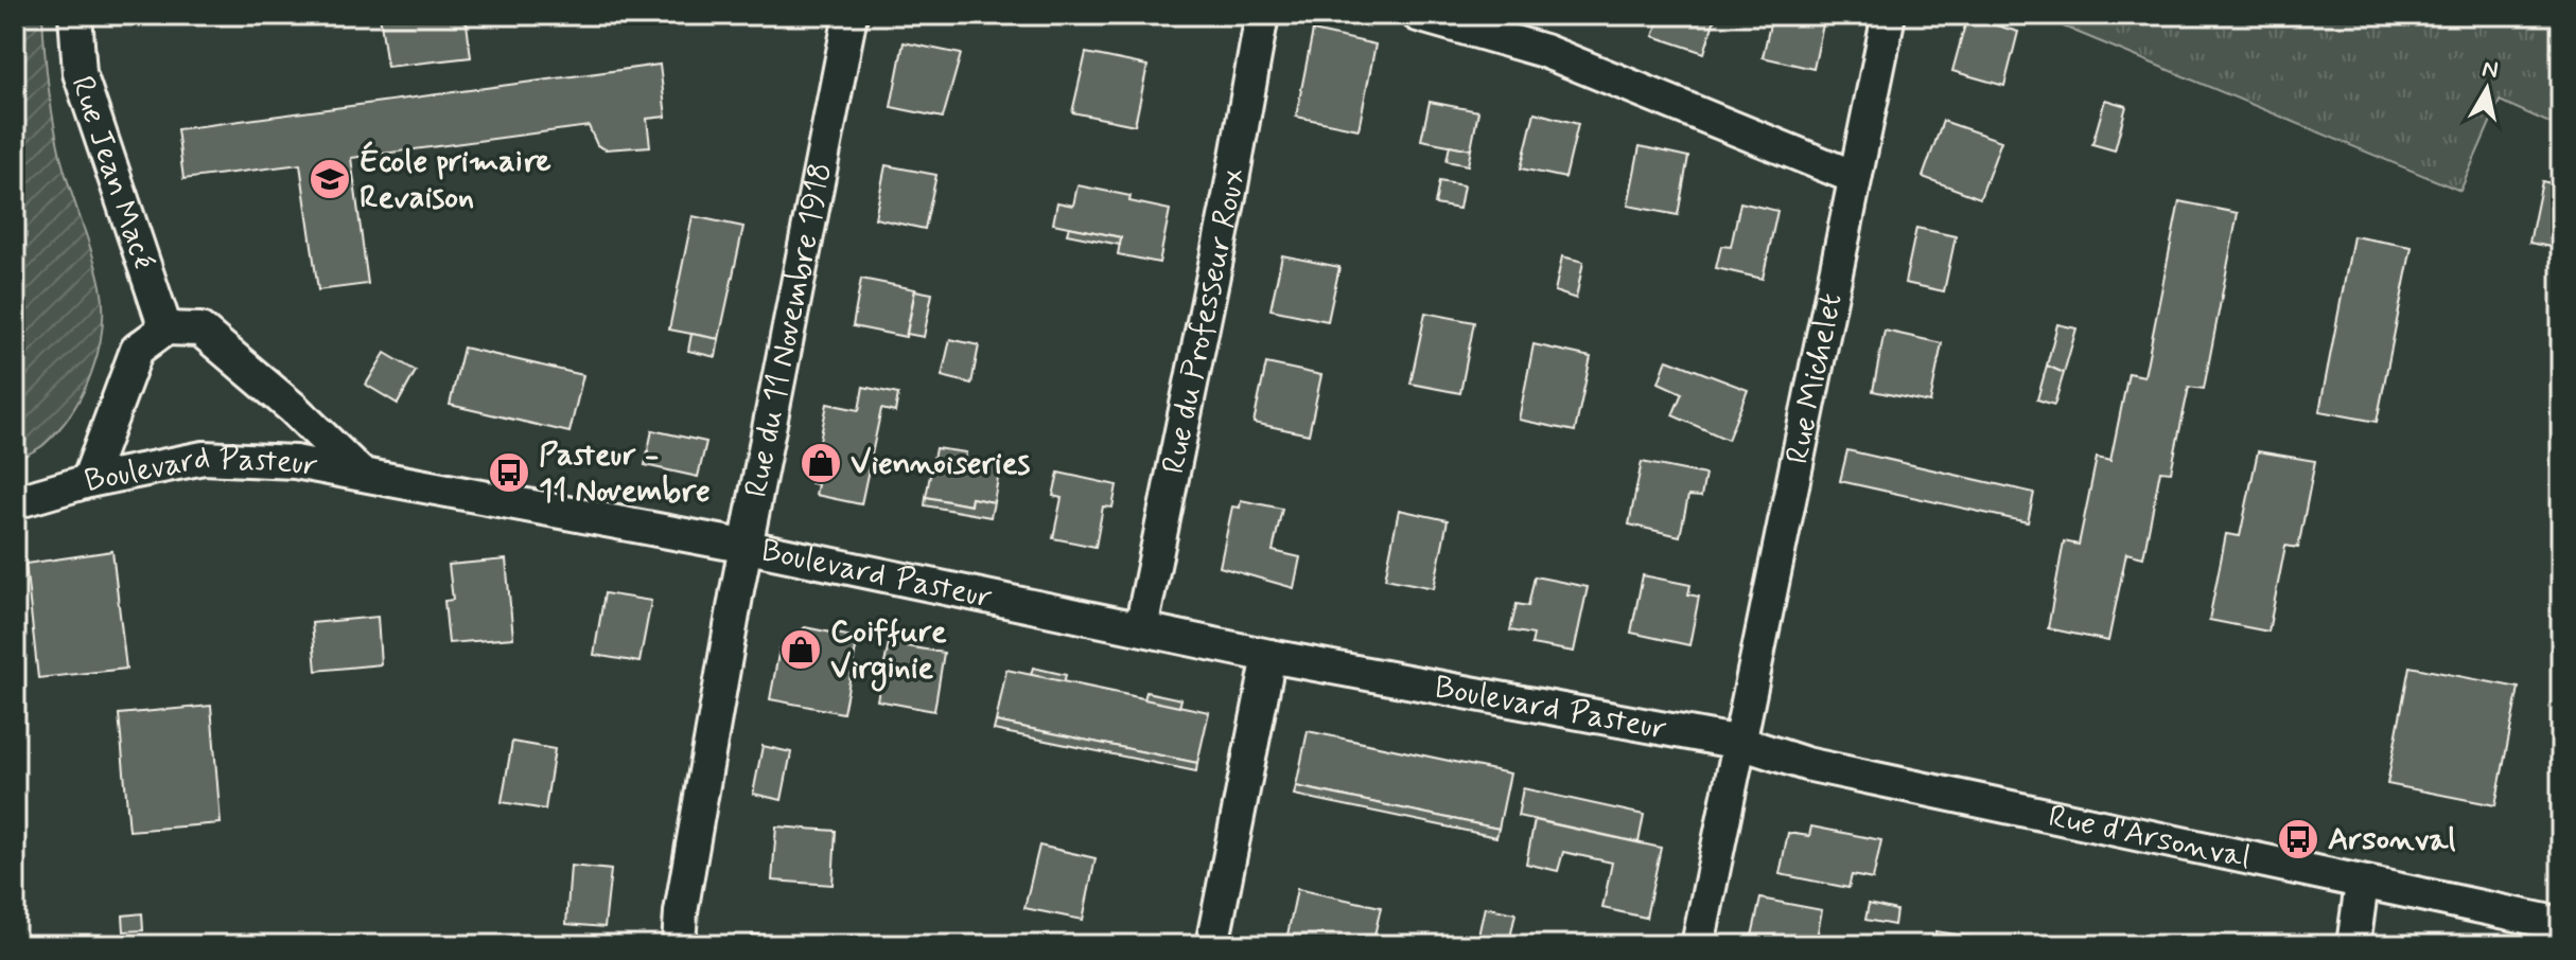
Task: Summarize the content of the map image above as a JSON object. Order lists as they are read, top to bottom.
{
  "streets": {
    "street": [
      "Rue Jean Macé",
      "Rue du Professeur Roux",
      "Rue du 11 Novembre 1918",
      "Rue Michelet",
      "Boulevard Pasteur",
      "Rue d'Arsonval"
    ]
  },
  "crossings": [
    ["Rue du Professeur Roux", "Boulevard Pasteur"],
    ["Rue du 11 Novembre 1918", "Boulevard Pasteur"],
    ["Rue Michelet", "Boulevard Pasteur"],
    ["Rue Michelet", "Rue d'Arsonval"],
    ["Boulevard Pasteur", "Rue d'Arsonval"]
  ],
  "places": {
    "school or university": ["École primaire Revaison"],
    "shop": ["Viennoiseries", "Coiffure Virginie"],
    "bus stop": ["Pasteur - 11 Novembre", "Arsonval"]
  },
  "north": "top"
}
